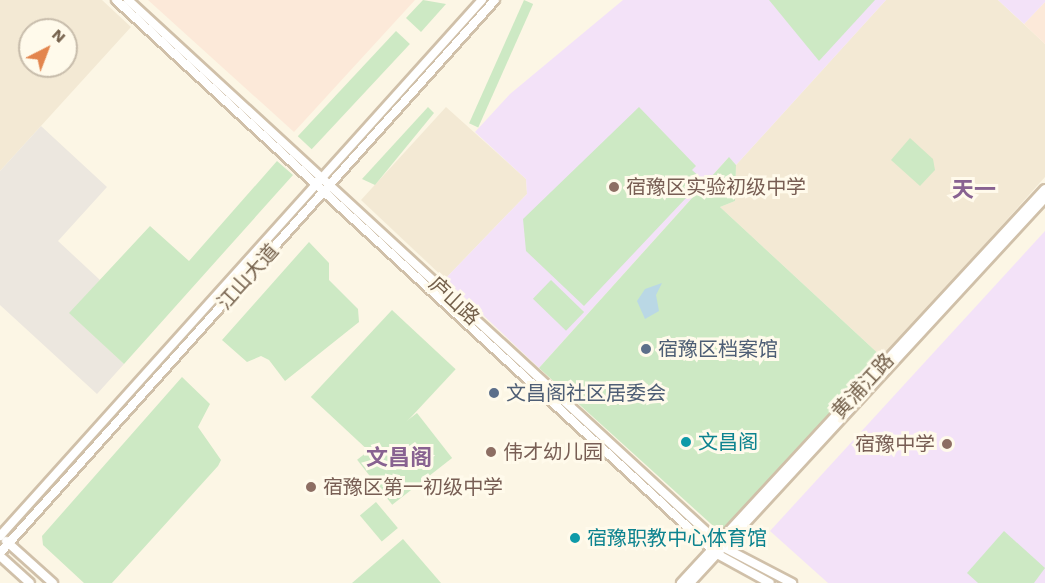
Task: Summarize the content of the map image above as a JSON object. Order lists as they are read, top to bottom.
{
  "streets": {
    "street": ["江山大道", "庐山路", "黄浦江路"]
  },
  "crossings": [
    ["江山大道", "庐山路"],
    ["庐山路", "黄浦江路"]
  ],
  "districts": ["天一", "文昌阁"],
  "places": [
    "宿豫区实验初级中学",
    "宿豫区档案馆",
    "文昌阁社区居委会",
    "文昌阁",
    "宿豫中学",
    "伟才幼儿园",
    "宿豫区第一初级中学",
    "宿豫职教中心体育馆"
  ],
  "north": "top right"
}
